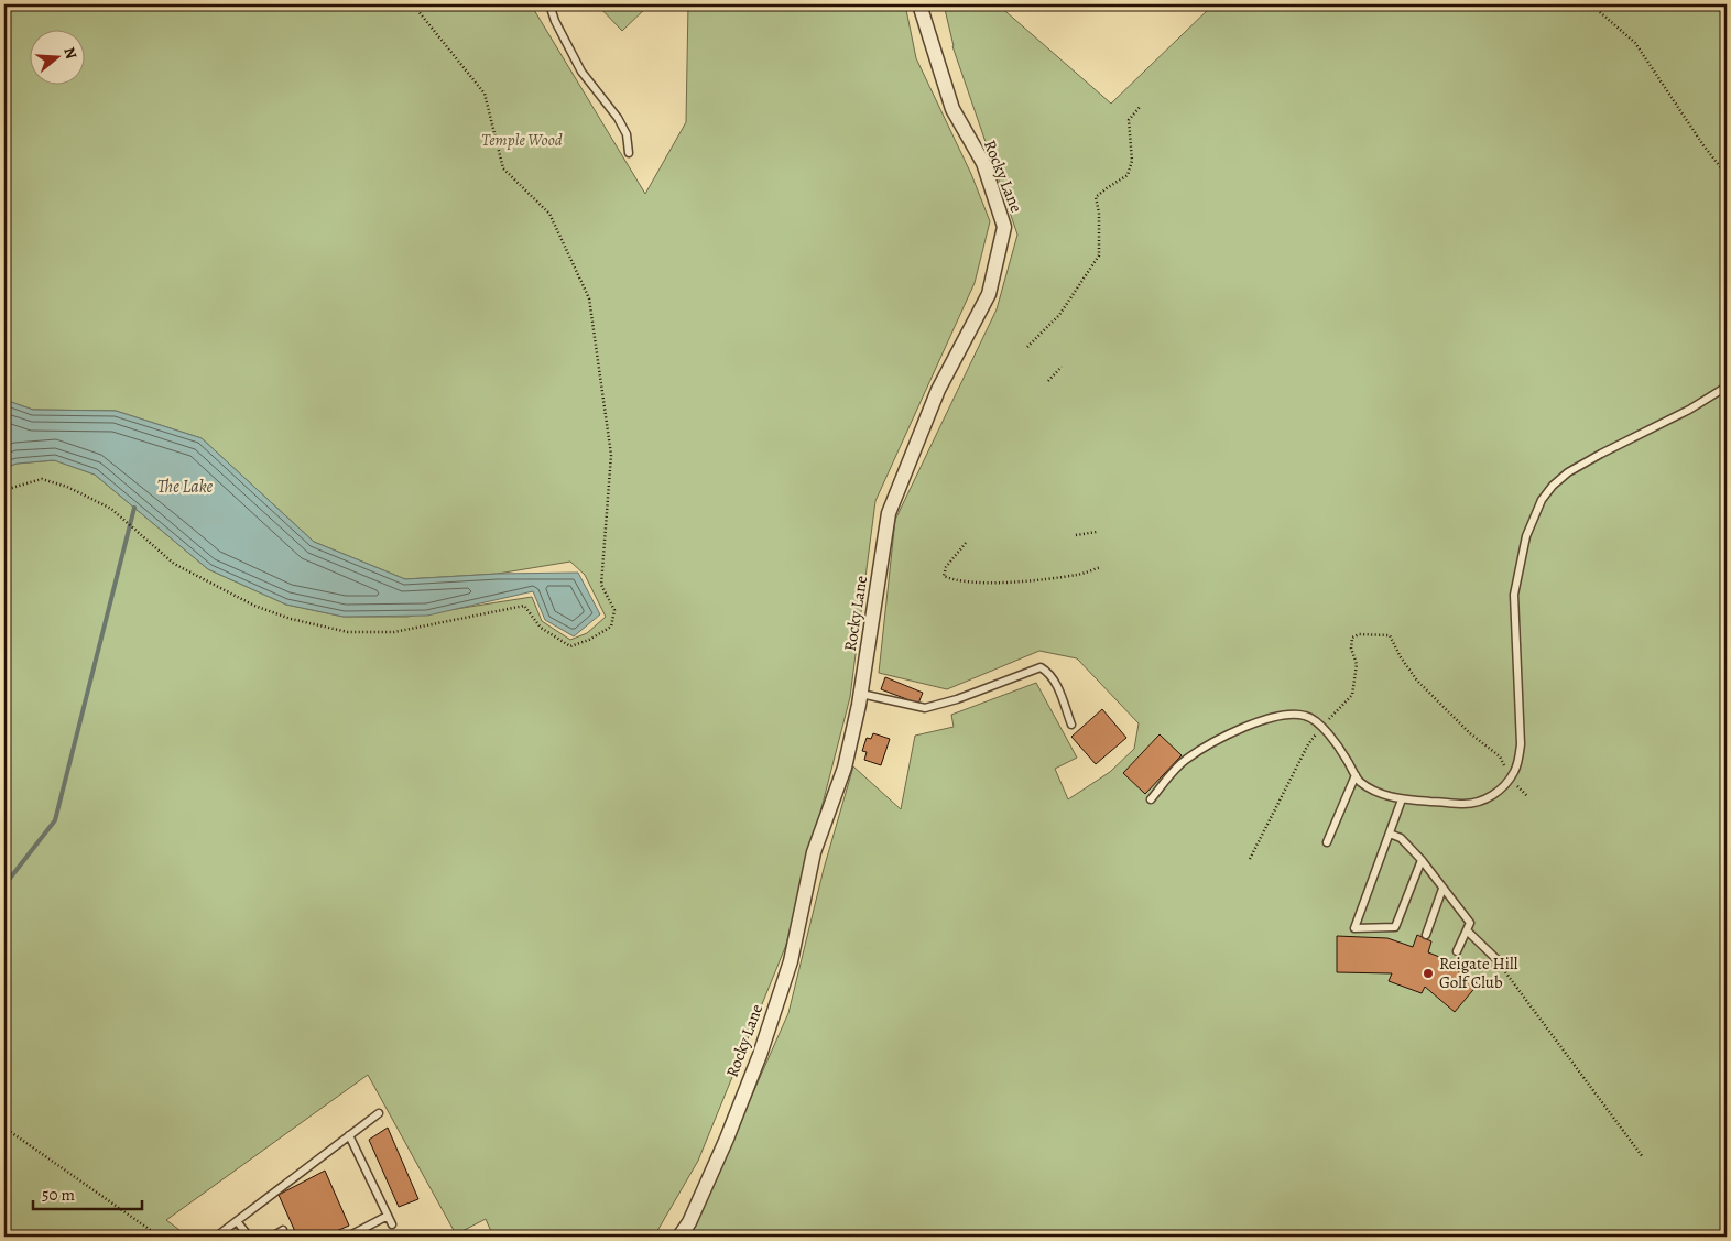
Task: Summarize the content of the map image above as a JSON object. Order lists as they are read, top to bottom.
{
  "streets": {
    "street": ["Rocky Lane"]
  },
  "water": ["The Lake"],
  "parks": ["Temple Wood"],
  "places": ["Reigate Hill Golf Club"],
  "scale_bar": "50 m",
  "north": "right"
}
